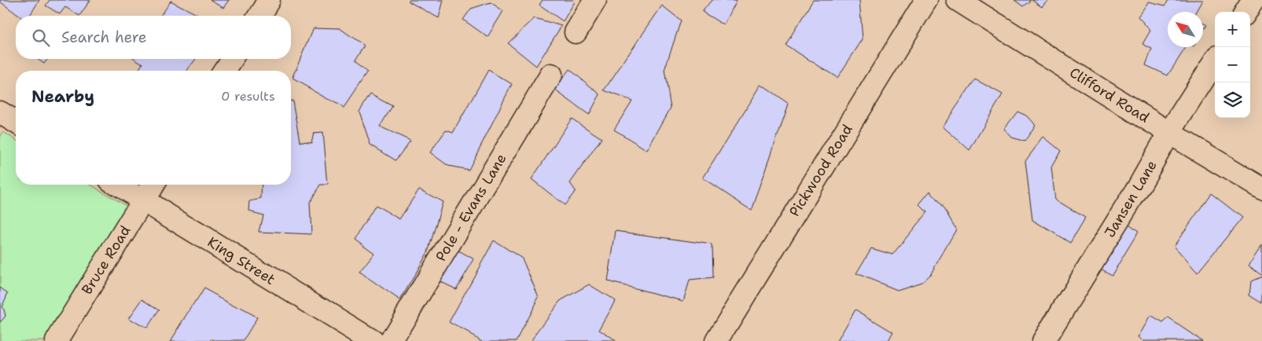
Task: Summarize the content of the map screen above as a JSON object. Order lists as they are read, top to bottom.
{
  "streets": {
    "street": [
      "Clifford Road",
      "Pickwood Road",
      "Jansen Lane",
      "Pole - Evans Lane",
      "Bruce Road",
      "King Street"
    ]
  },
  "crossings": [
    ["Clifford Road", "Jansen Lane"],
    ["Bruce Road", "King Street"]
  ],
  "north": "top left",
  "page": {
    "map_buttons": ["+", "−"],
    "search": "Search here",
    "heading": ["Nearby", "0 results"]
  }
}
